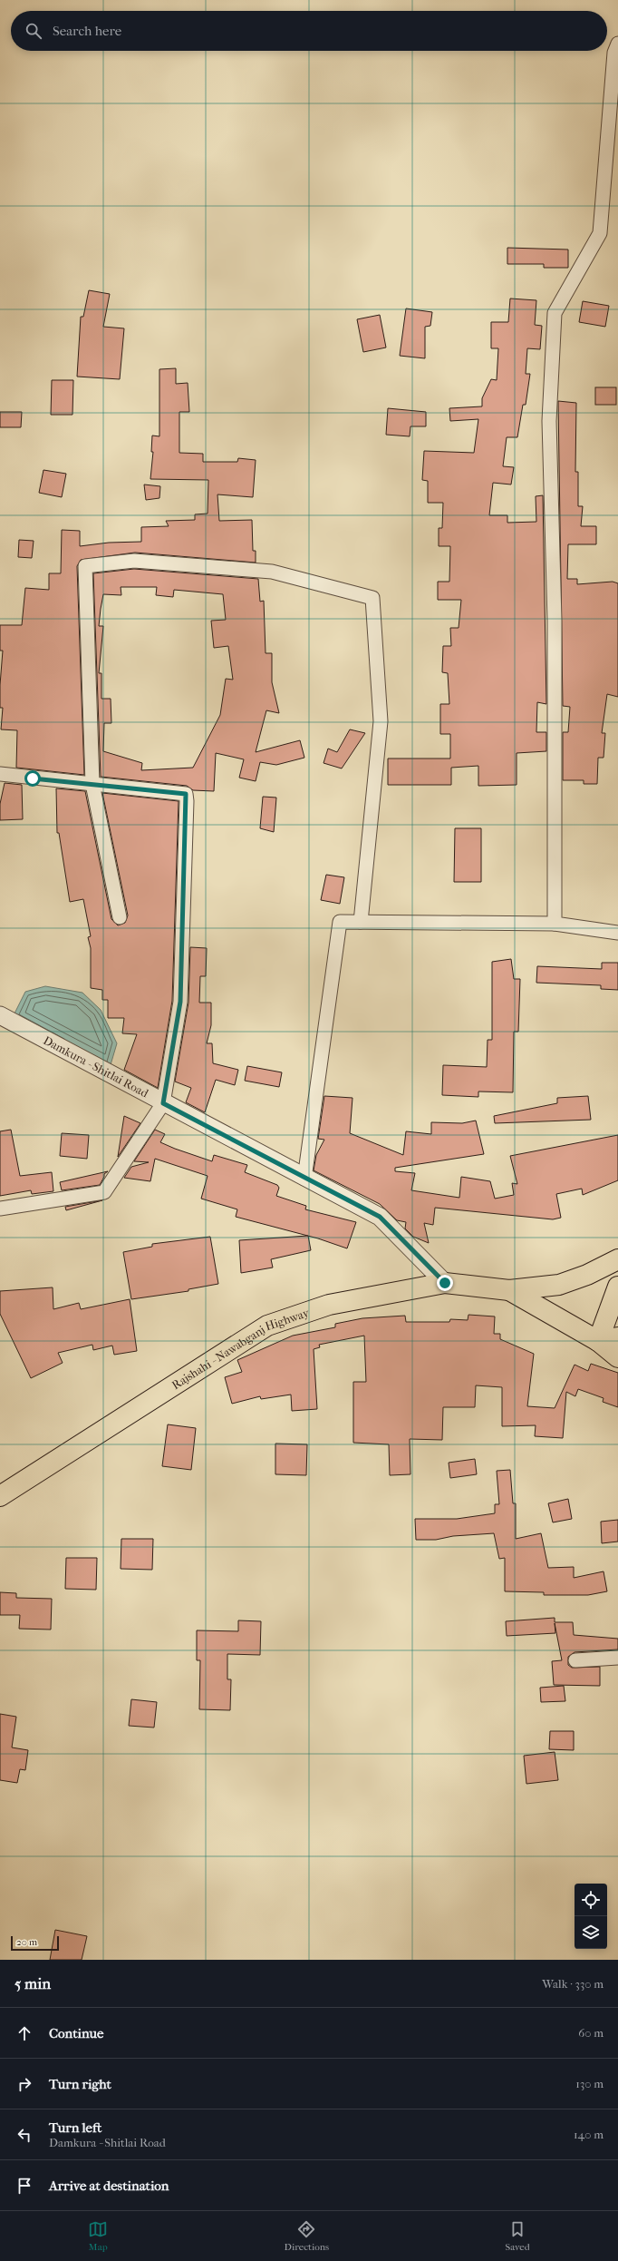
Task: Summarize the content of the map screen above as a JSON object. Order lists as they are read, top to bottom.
{
  "streets": {
    "highway": ["Rajshahi - Nawabganj Highway"],
    "street": ["Damkura - Shitlai Road"]
  },
  "crossings": [
    ["Damkura - Shitlai Road", "Rajshahi - Nawabganj Highway"]
  ],
  "scale_bar": "20 m",
  "page": {
    "search": "Search here",
    "scale": "20 m",
    "heading": ["5 min", "Walk · 330 m"],
    "list": [
      ["Continue", "60 m"],
      ["Turn right", "130 m"],
      ["Turn left", "Damkura - Shitlai Road", "140 m"],
      "Arrive at destination"
    ],
    "nav": ["Map", "Directions", "Saved"]
  }
}
